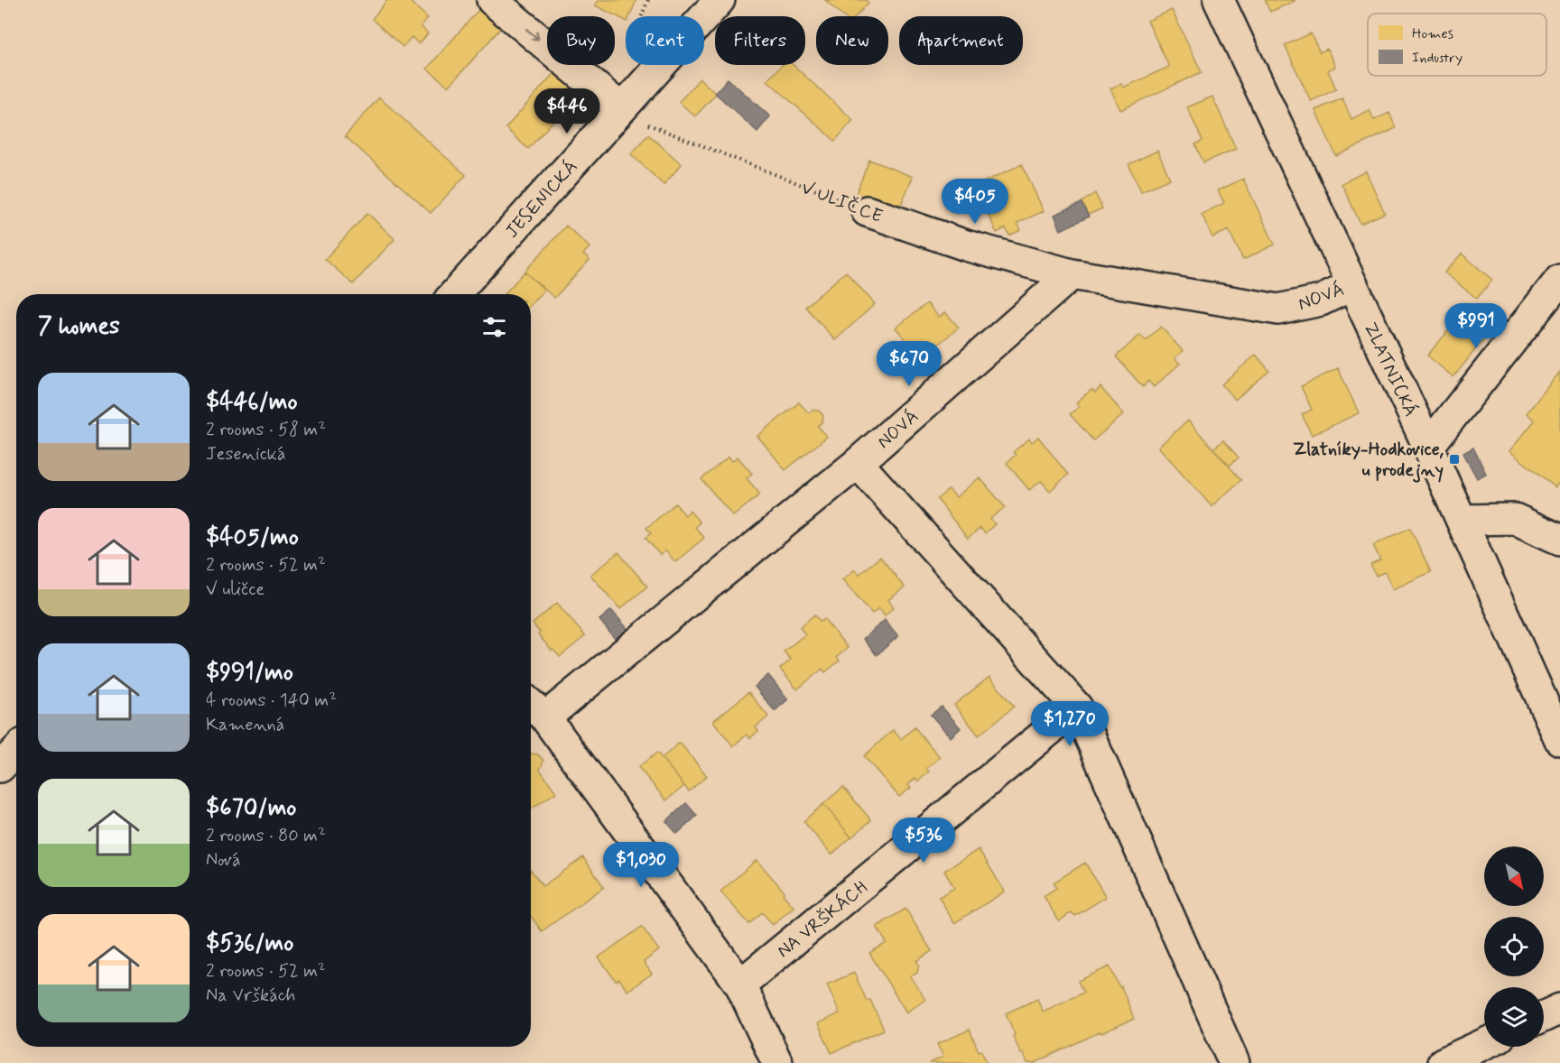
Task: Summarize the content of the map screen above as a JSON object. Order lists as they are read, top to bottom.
{
  "streets": {
    "street": [
      "JESENICKÁ",
      "V ULIČCE",
      "NOVÁ",
      "ZLATNICKÁ",
      "NA VRŠKÁCH"
    ]
  },
  "crossings": [
    ["JESENICKÁ", "V ULIČCE"],
    ["V ULIČCE", "NOVÁ"],
    ["NOVÁ", "ZLATNICKÁ"]
  ],
  "places": {
    "transit": ["Zlatníky-Hodkovice, u prodejny"]
  },
  "legend": ["Homes", "Industry"],
  "north": "bottom right",
  "page": {
    "chip": [
      "Buy",
      "Rent",
      "Filters",
      "New",
      "Apartment"
    ],
    "price": [
      "$446",
      "$405",
      "$991",
      "$670",
      "$1,270",
      "$536",
      "$1,030"
    ],
    "heading": "7 homes",
    "list": [
      {
        "name": "$446/mo",
        "note": "2 rooms · 58 m² · Jesenická"
      },
      {
        "name": "$405/mo",
        "note": "2 rooms · 52 m² · V uličce"
      },
      {
        "name": "$991/mo",
        "note": "4 rooms · 140 m² · Kamenná"
      },
      {
        "name": "$670/mo",
        "note": "2 rooms · 80 m² · Nová"
      },
      {
        "name": "$536/mo",
        "note": "2 rooms · 52 m² · Na Vrškách"
      }
    ]
  }
}
